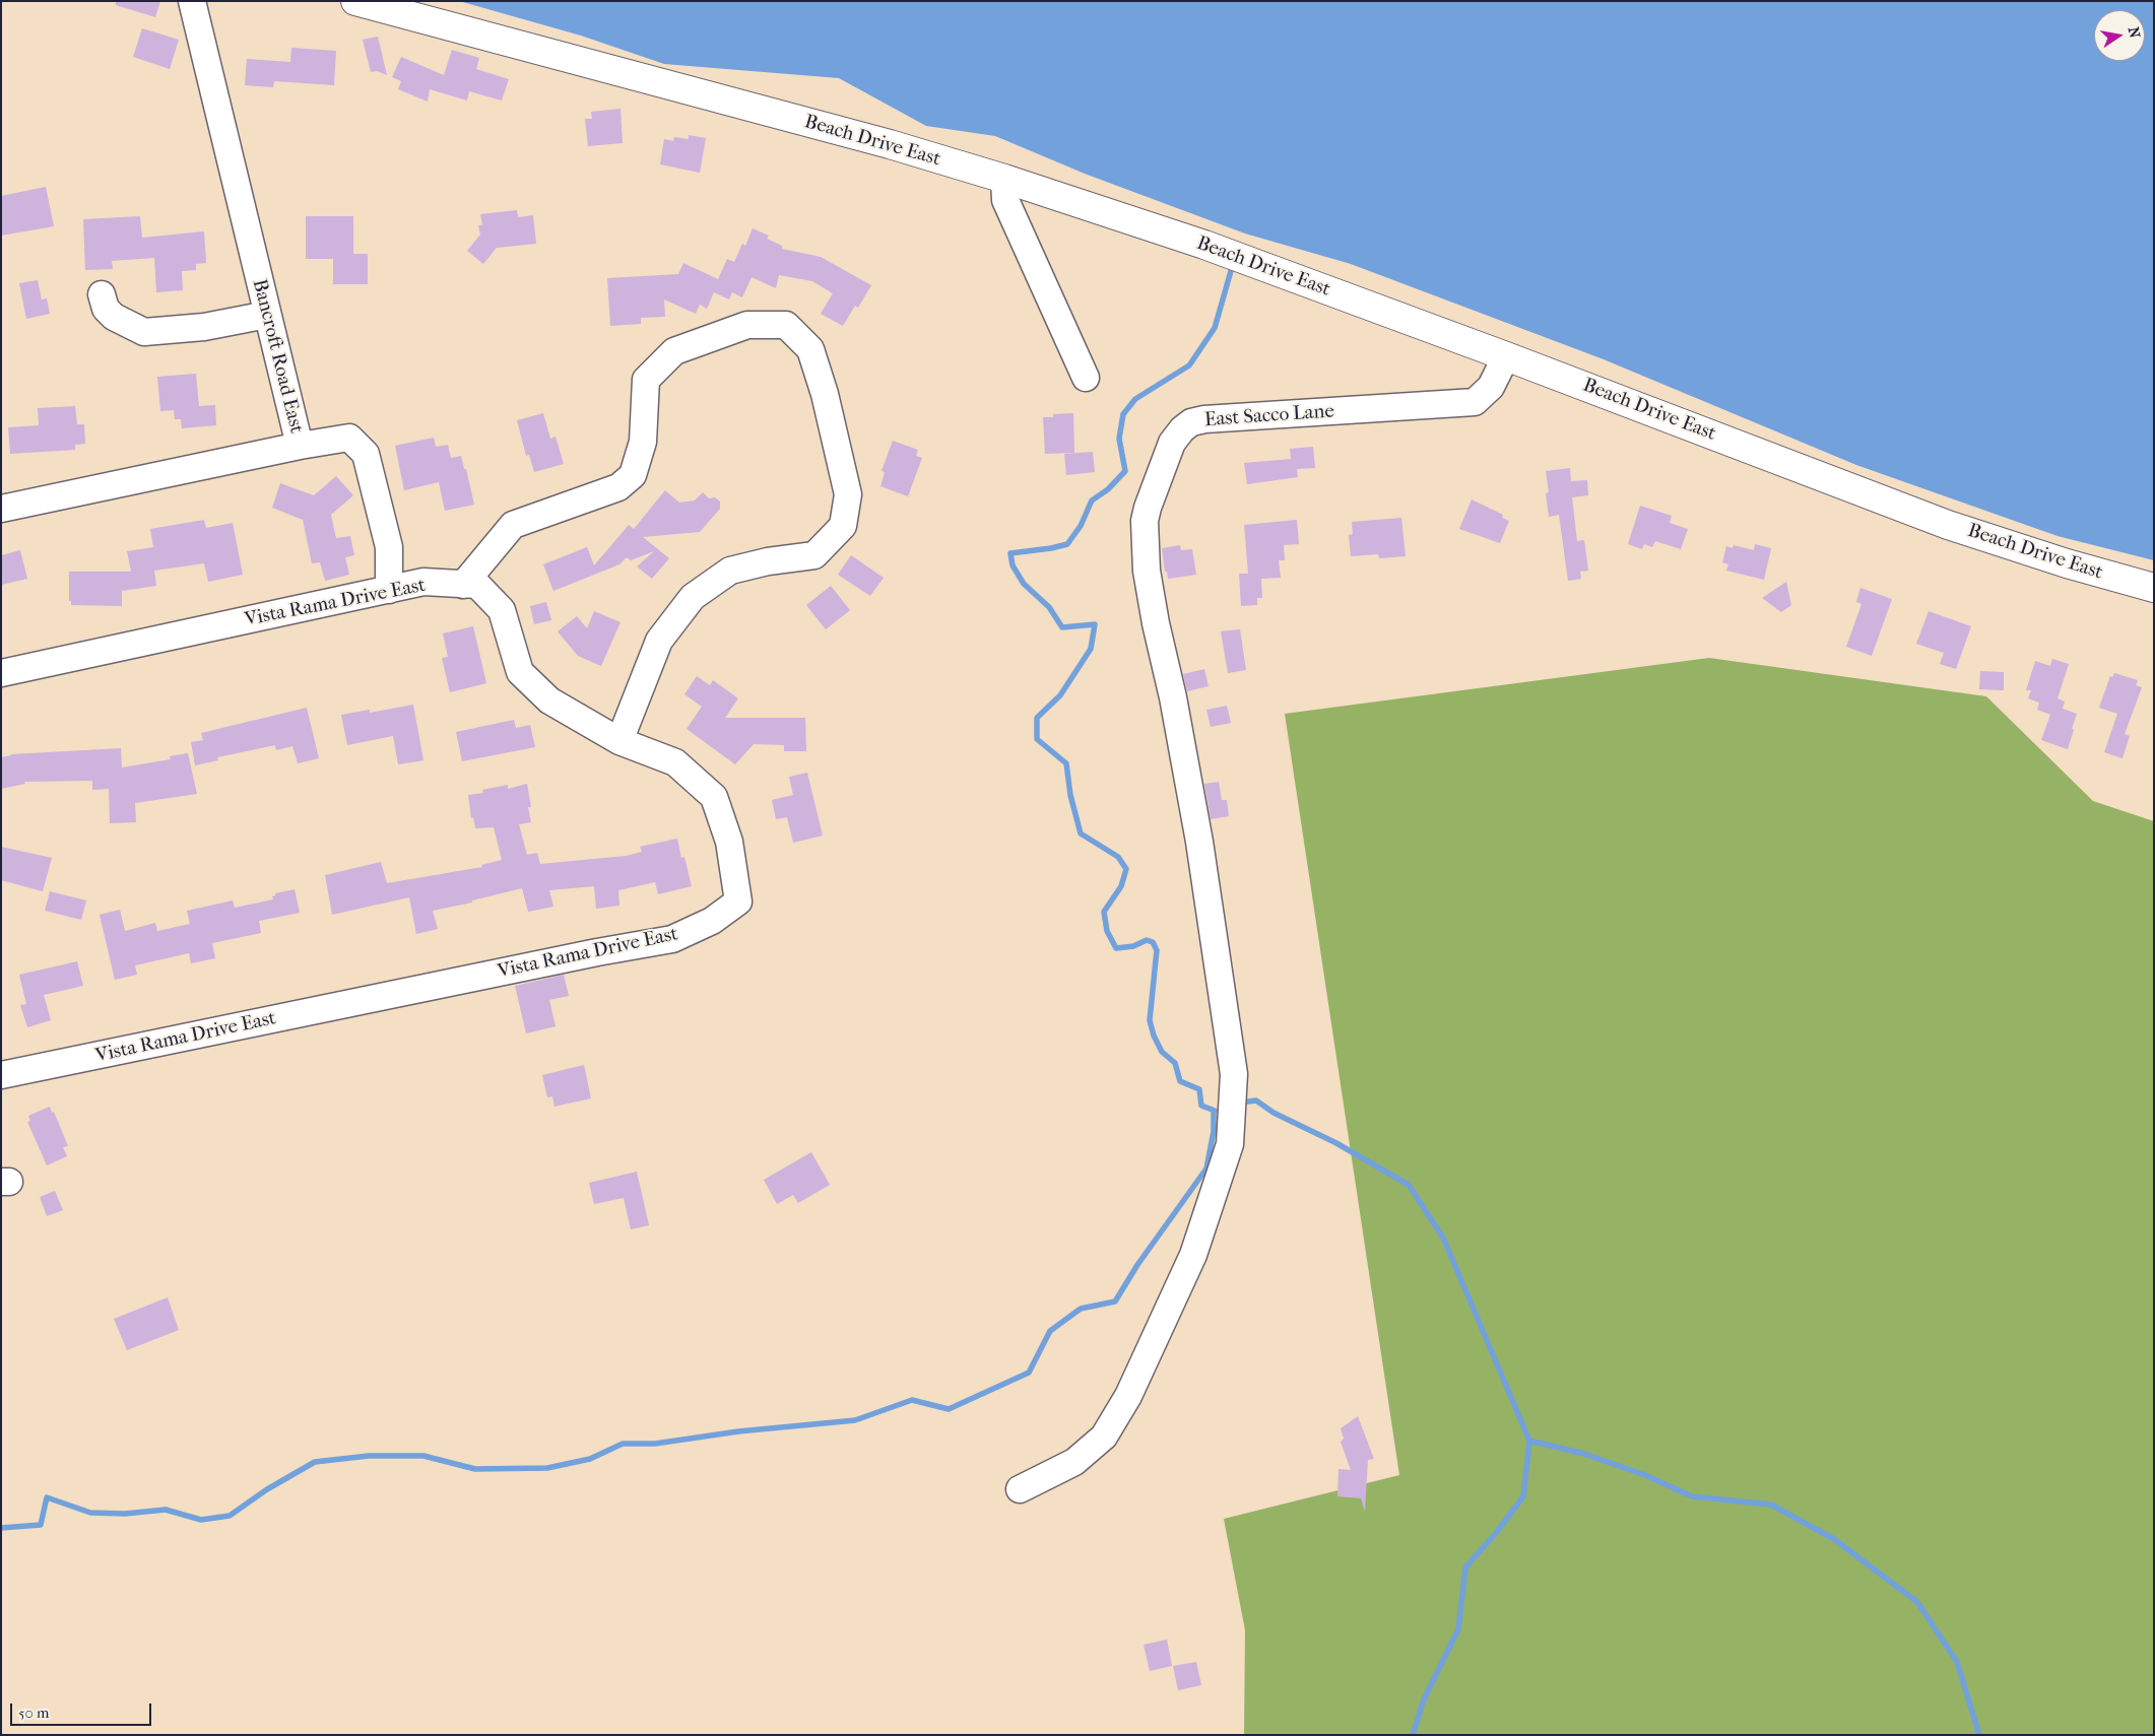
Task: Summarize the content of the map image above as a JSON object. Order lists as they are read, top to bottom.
{
  "streets": {
    "main road": ["Beach Drive East"],
    "street": ["Bancroft Road East", "East Sacco Lane", "Vista Rama Drive East"]
  },
  "crossings": [
    ["Beach Drive East", "East Sacco Lane"]
  ],
  "scale_bar": "50 m",
  "north": "right"
}
